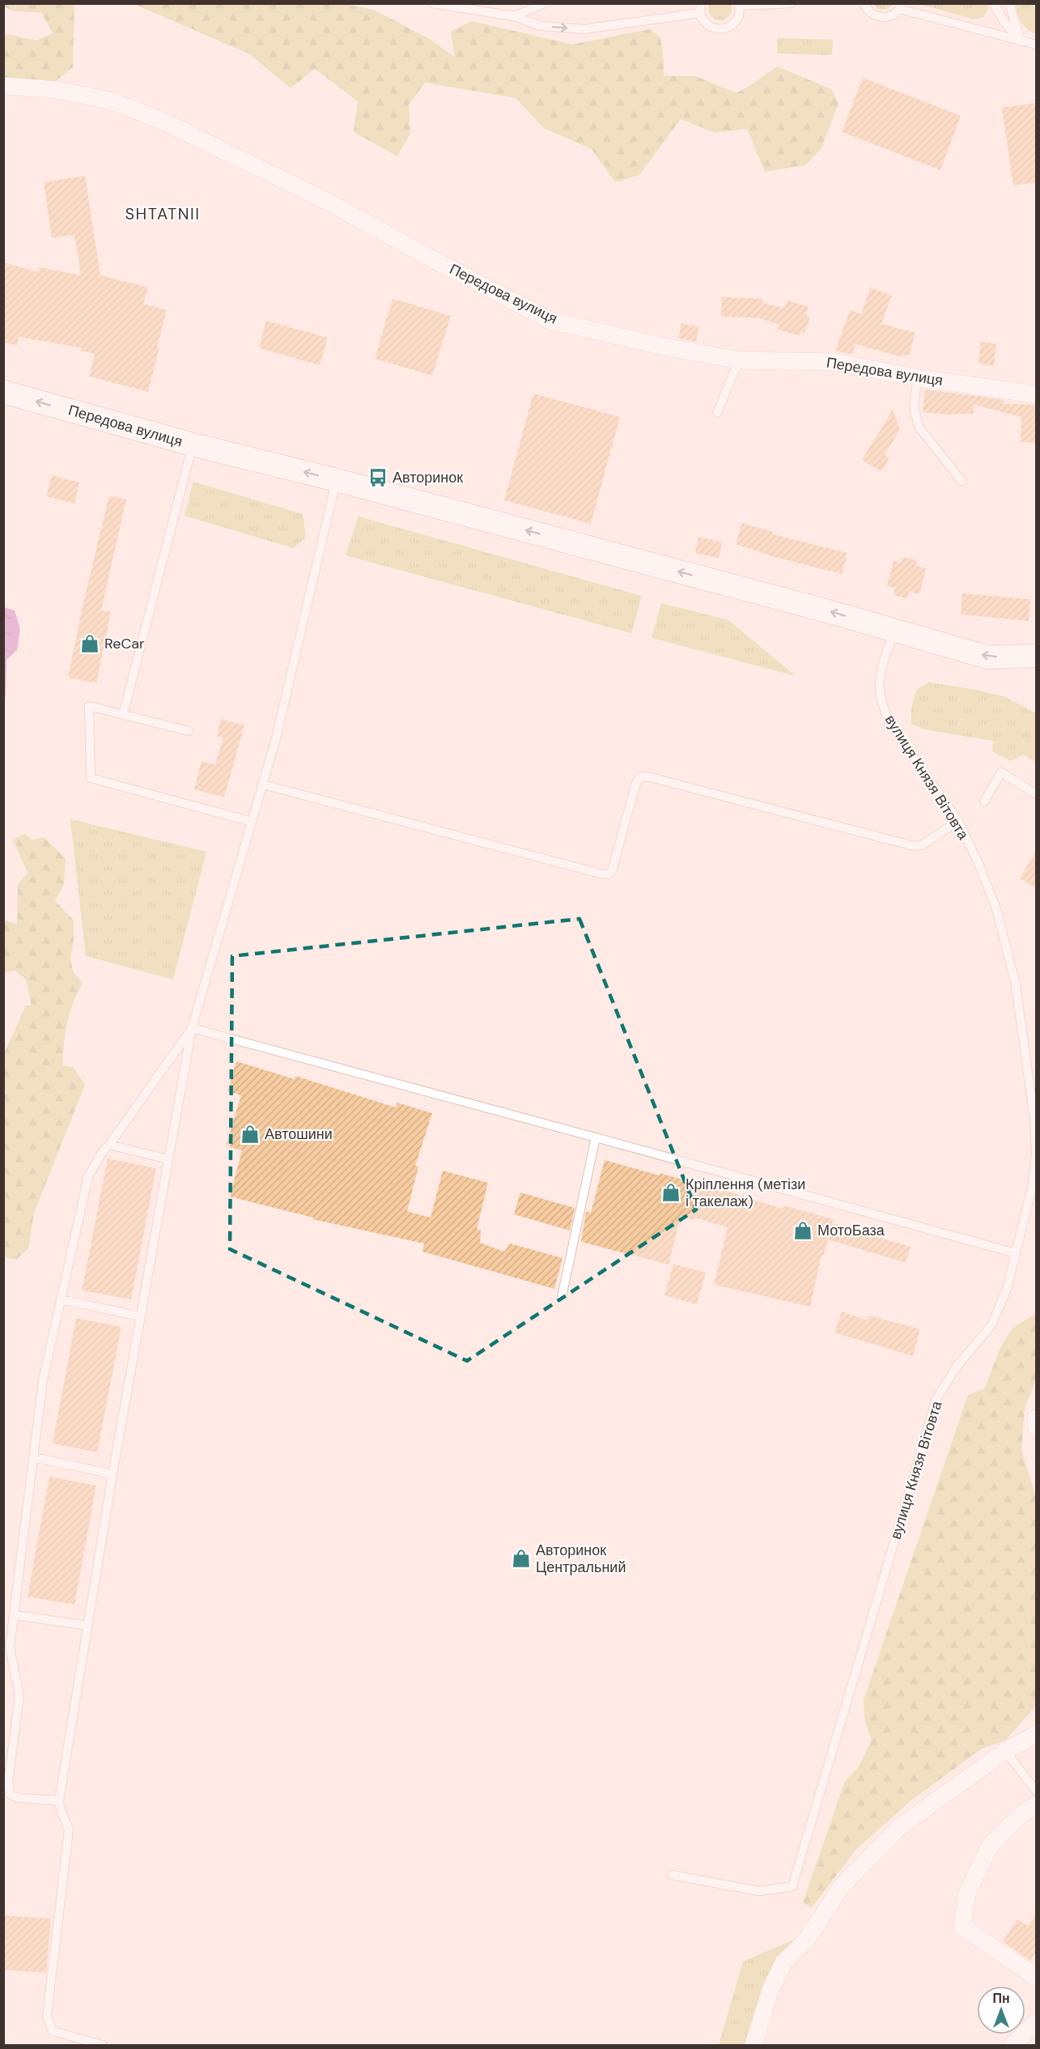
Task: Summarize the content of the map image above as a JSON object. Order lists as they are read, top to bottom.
{
  "streets": {
    "street": ["Передова вулиця"],
    "lane": ["вулиця Князя Вітовта"]
  },
  "crossings": [
    ["Передова вулиця", "вулиця Князя Вітовта"]
  ],
  "one_way": ["Передова вулиця"],
  "districts": ["SHTATNII"],
  "places": {
    "bus stop": ["Авторинок"],
    "shop": [
      "ReCar",
      "Автошини",
      "Кріплення (метізи і такелаж)",
      "МотоБаза",
      "Авторинок Центральний"
    ]
  },
  "north": "top"
}
